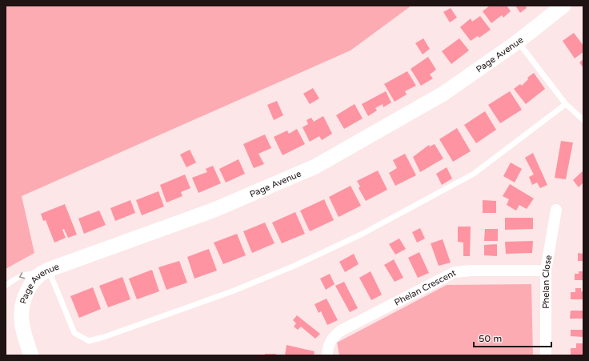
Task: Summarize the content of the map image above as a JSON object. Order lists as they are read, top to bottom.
{
  "streets": {
    "street": ["Page Avenue", "Phelan Close", "Phelan Crescent"]
  },
  "crossings": [
    ["Phelan Close", "Phelan Crescent"]
  ],
  "scale_bar": "50 m"
}
